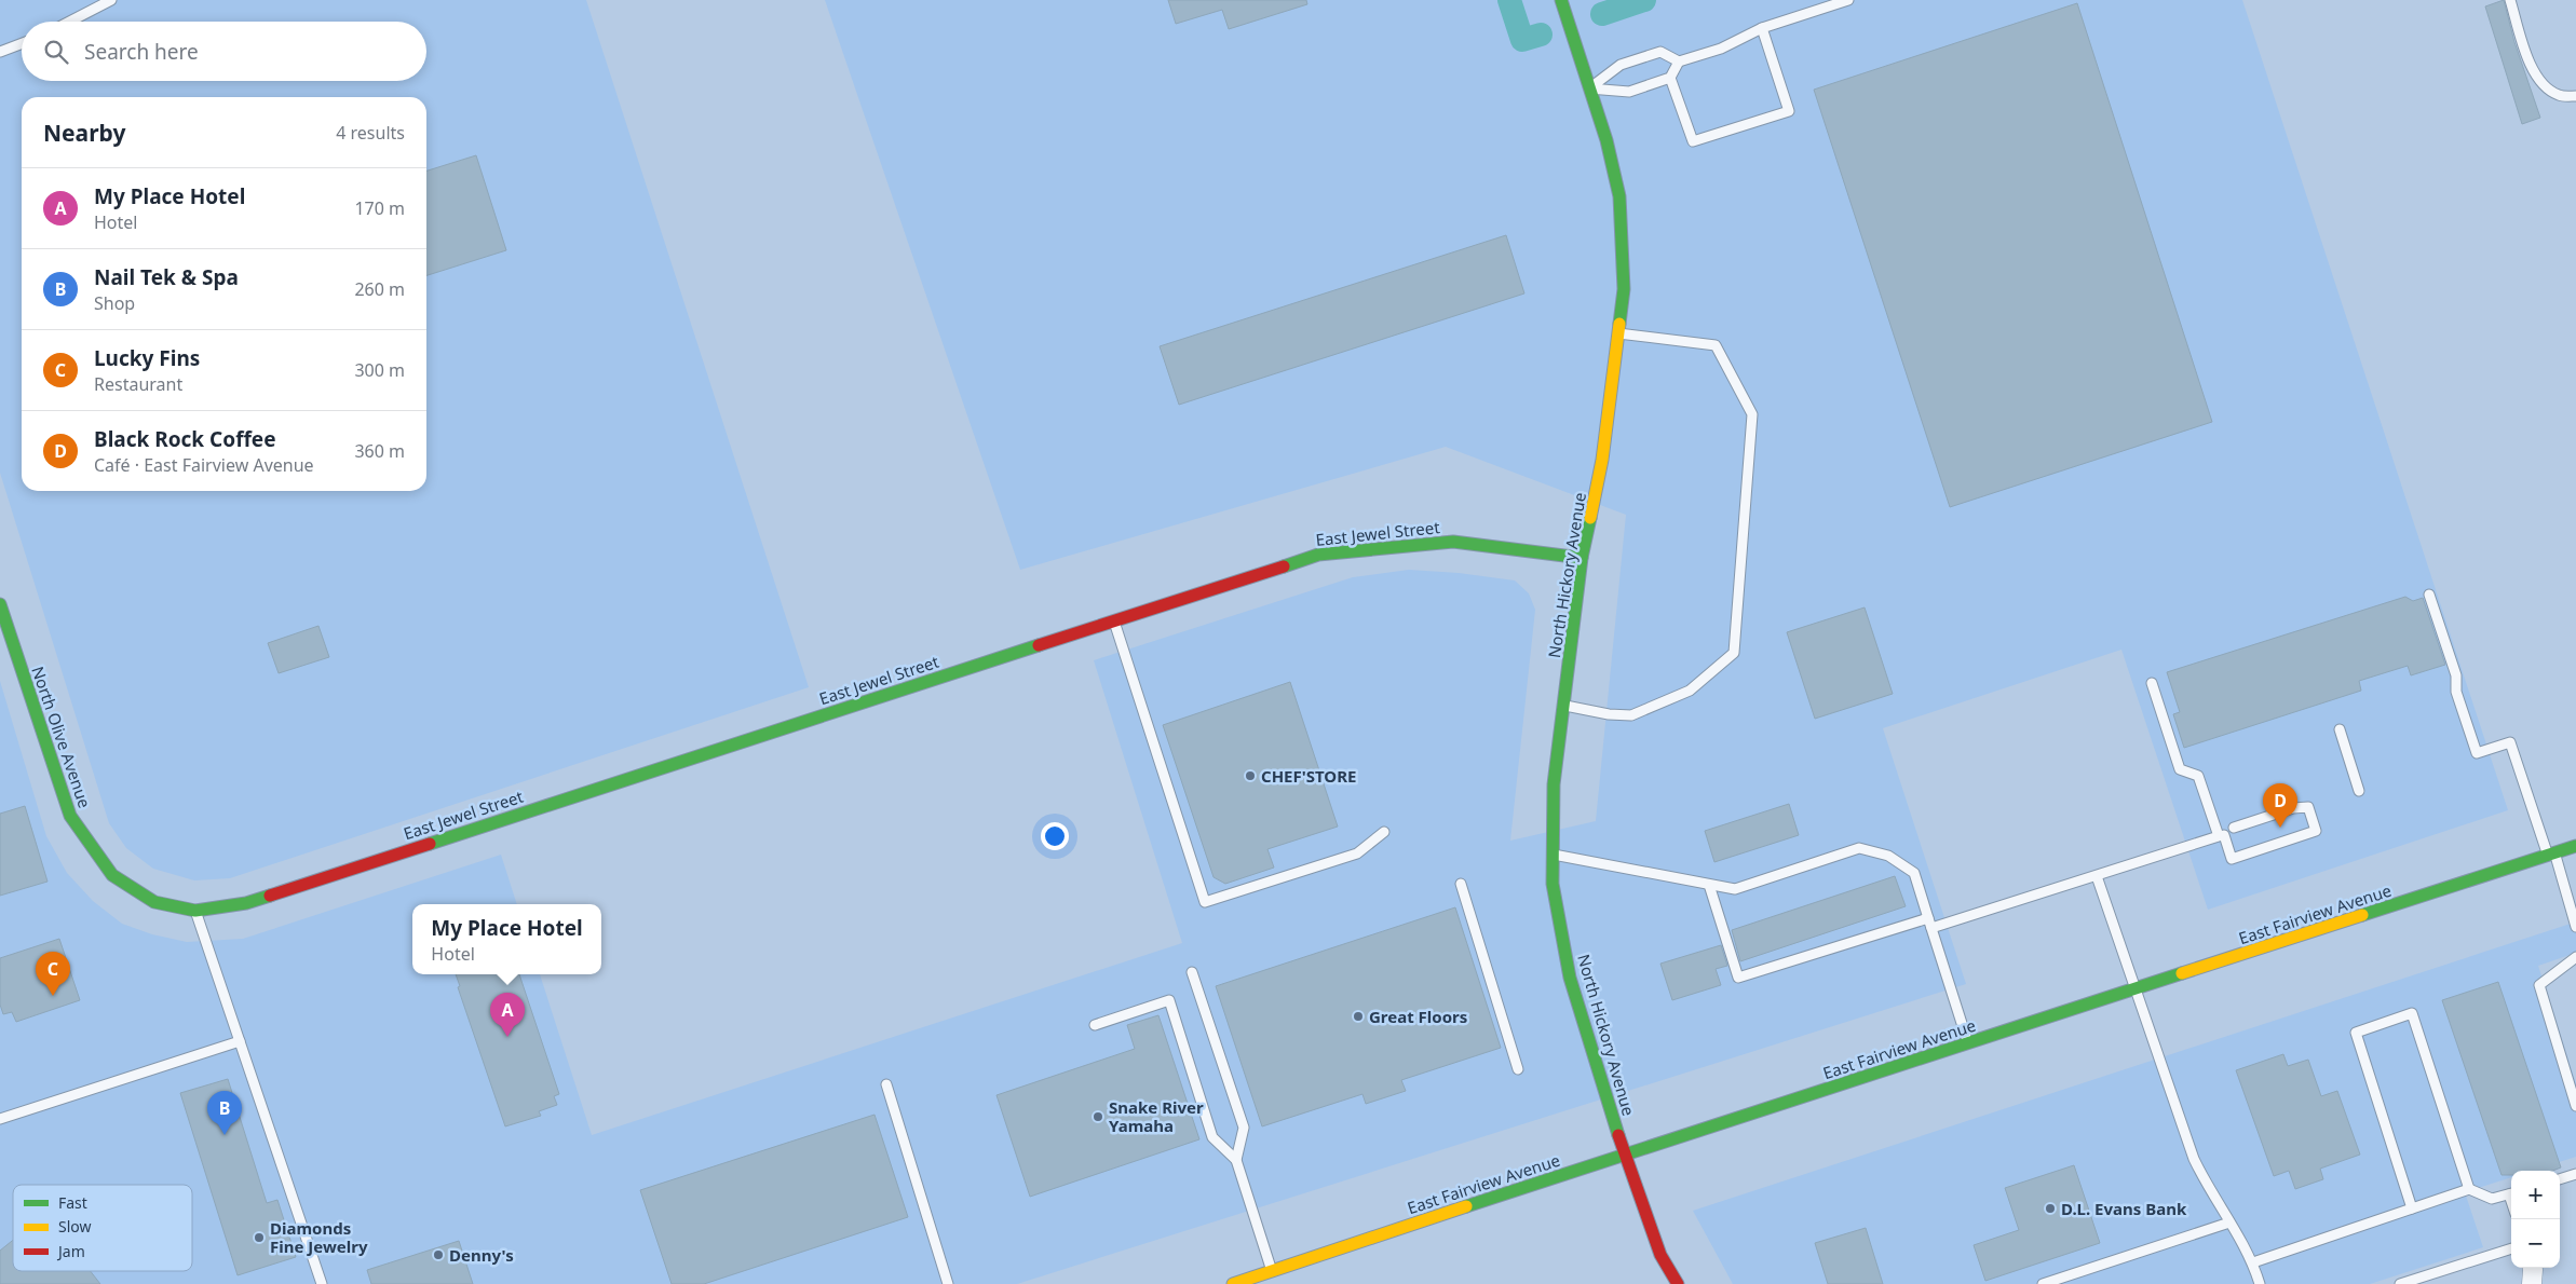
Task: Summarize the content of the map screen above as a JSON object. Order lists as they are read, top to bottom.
{
  "streets": {
    "street": [
      "East Jewel Street",
      "North Hickory Avenue",
      "North Olive Avenue",
      "East Fairview Avenue"
    ]
  },
  "crossings": [
    ["East Jewel Street", "North Hickory Avenue"],
    ["East Jewel Street", "North Olive Avenue"],
    ["North Hickory Avenue", "East Fairview Avenue"]
  ],
  "places": [
    "CHEF'STORE",
    "Great Floors",
    "Snake River Yamaha",
    "D.L. Evans Bank",
    "Diamonds Fine Jewelry",
    "Denny's"
  ],
  "legend": ["Fast", "Slow", "Jam"],
  "page": {
    "search": "Search here",
    "heading": ["Nearby", "4 results"],
    "list": [
      {
        "mark": "A",
        "name": "My Place Hotel",
        "note": "Hotel",
        "value": "170 m"
      },
      {
        "mark": "B",
        "name": "Nail Tek & Spa",
        "note": "Shop",
        "value": "260 m"
      },
      {
        "mark": "C",
        "name": "Lucky Fins",
        "note": "Restaurant",
        "value": "300 m"
      },
      {
        "mark": "D",
        "name": "Black Rock Coffee",
        "note": "Café · East Fairview Avenue",
        "value": "360 m"
      }
    ],
    "pins": [
      "D",
      "C",
      "A",
      "B"
    ],
    "popup": ["My Place Hotel", "Hotel"],
    "map_buttons": ["+", "−"]
  }
}
